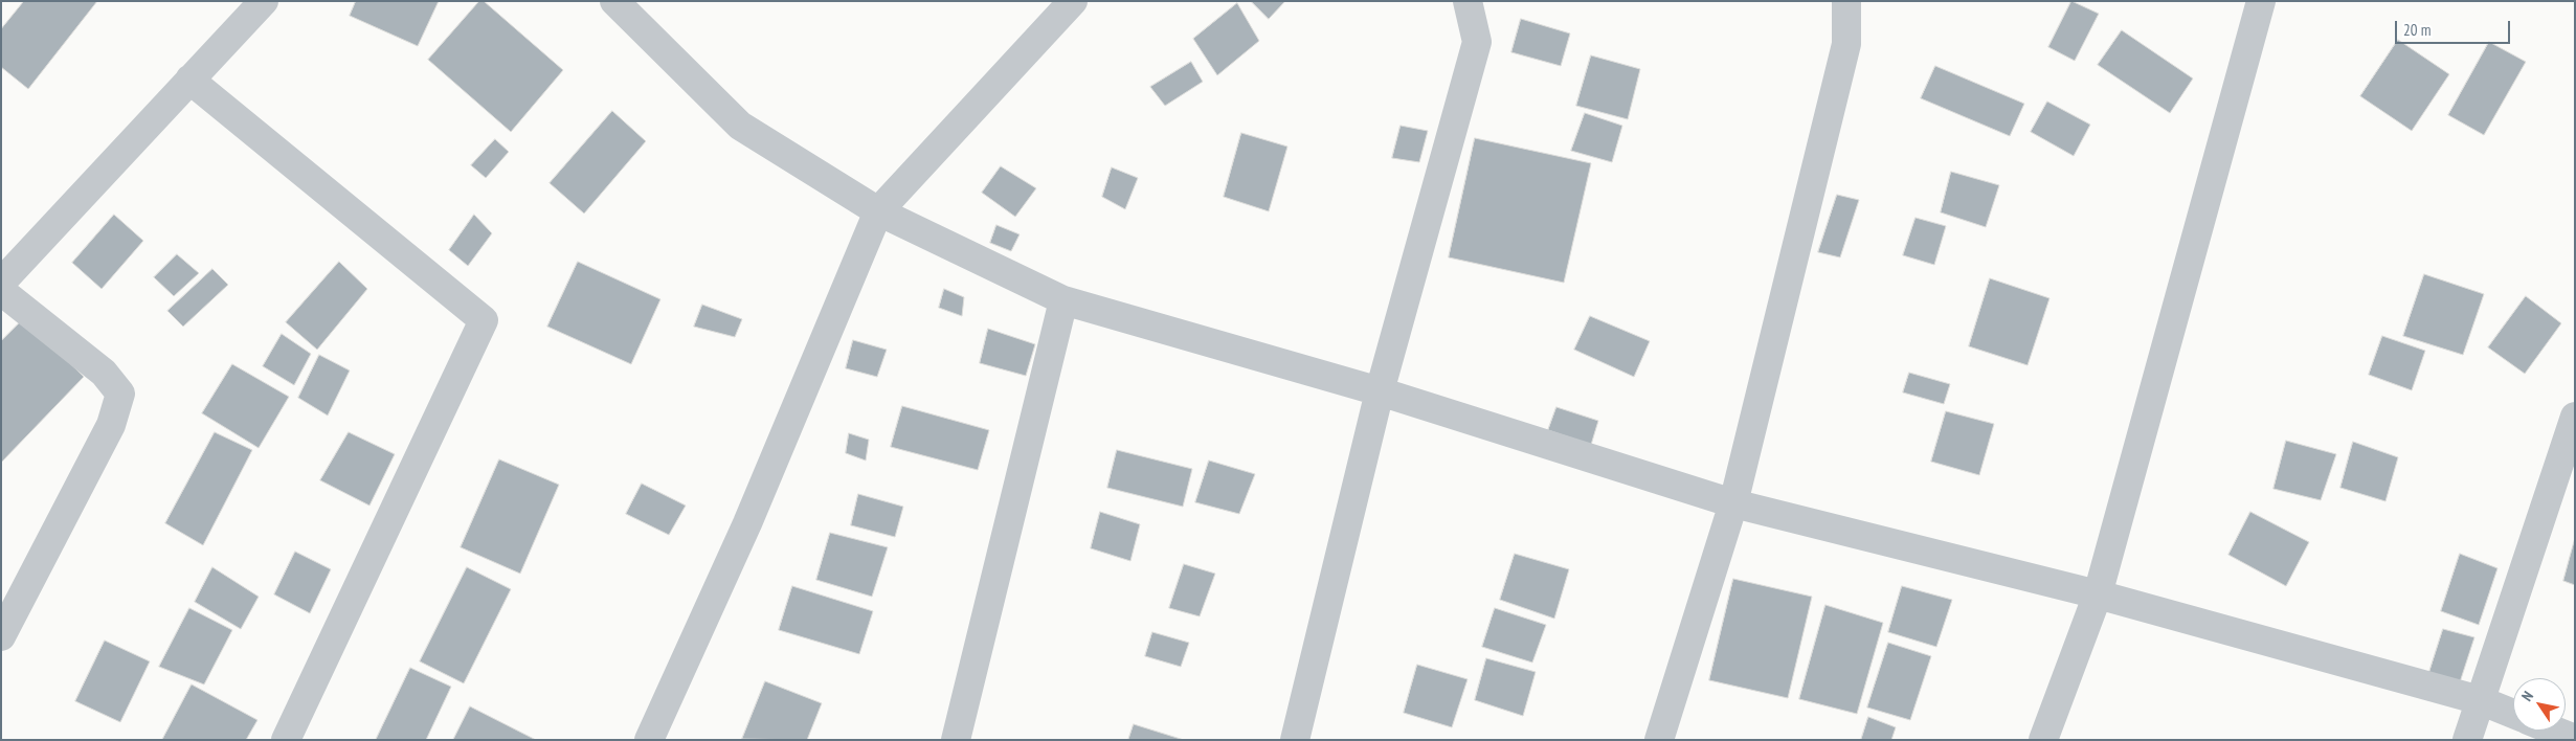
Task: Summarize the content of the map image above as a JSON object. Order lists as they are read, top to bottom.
{
  "scale_bar": "20 m",
  "north": "top left"
}
